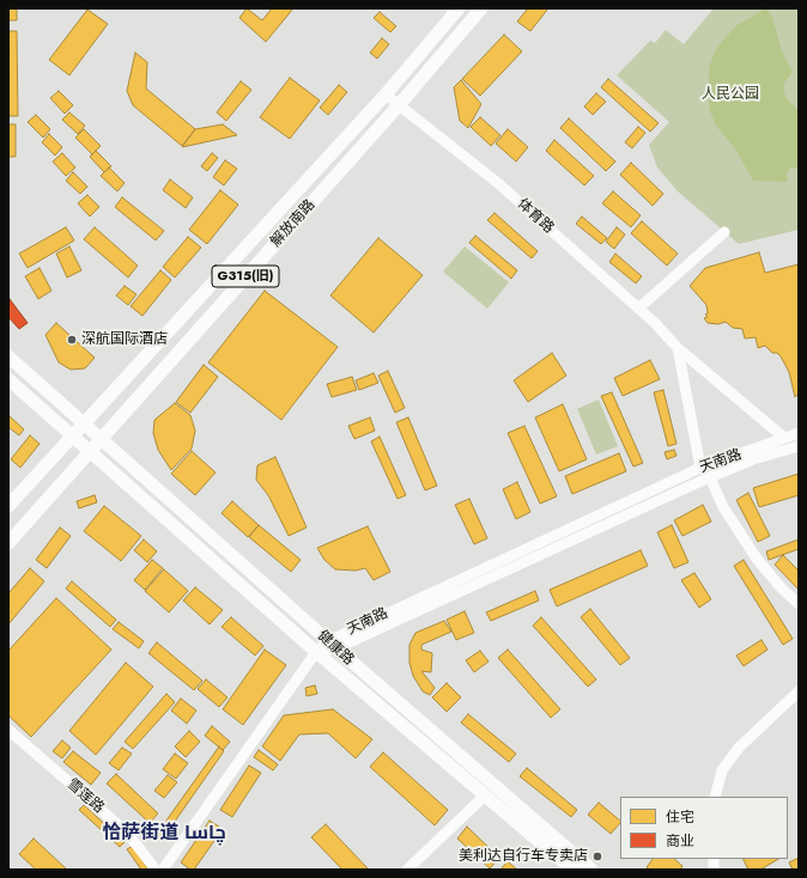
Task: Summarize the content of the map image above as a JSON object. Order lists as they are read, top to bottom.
{
  "streets": {
    "main road": ["解放南路", "G315(旧)", "健康路"],
    "street": ["体育路", "天南路", "雪莲路"]
  },
  "crossings": [
    ["体育路", "解放南路"],
    ["体育路", "天南路"],
    ["解放南路", "健康路"],
    ["天南路", "健康路"]
  ],
  "districts": ["恰萨街道 چاسا"],
  "parks": ["人民公园"],
  "places": ["深航国际酒店", "美利达自行车专卖店"],
  "legend": ["住宅", "商业"]
}
